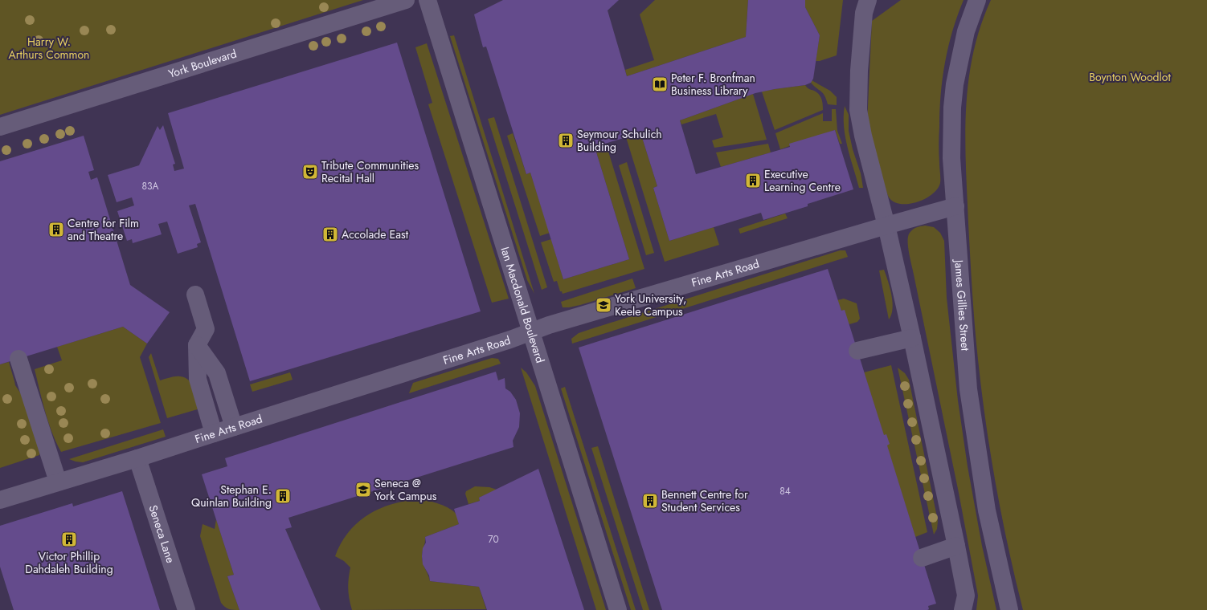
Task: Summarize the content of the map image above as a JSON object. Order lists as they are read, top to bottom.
{
  "streets": {
    "street": [
      "York Boulevard",
      "Fine Arts Road",
      "Ian Macdonald Boulevard",
      "James Gillies Street",
      "Seneca Lane"
    ]
  },
  "crossings": [
    ["Fine Arts Road", "Ian Macdonald Boulevard"],
    ["Fine Arts Road", "James Gillies Street"],
    ["Fine Arts Road", "Seneca Lane"]
  ],
  "parks": ["Harry W. Arthurs Common", "Boynton Woodlot"],
  "places": {
    "library": ["Peter F. Bronfman Business Library"],
    "building": [
      "Seymour Schulich Building",
      "Executive Learning Centre",
      "Centre for Film and Theatre",
      "Accolade East",
      "Stephan E. Quinlan Building",
      "Bennett Centre for Student Services",
      "Victor Phillip Dahdaleh Building"
    ],
    "theatre": ["Tribute Communities Recital Hall"],
    "school or university": ["York University, Keele Campus", "Seneca @ York Campus"]
  },
  "house_numbers": ["83A", "84", "70"]
}
